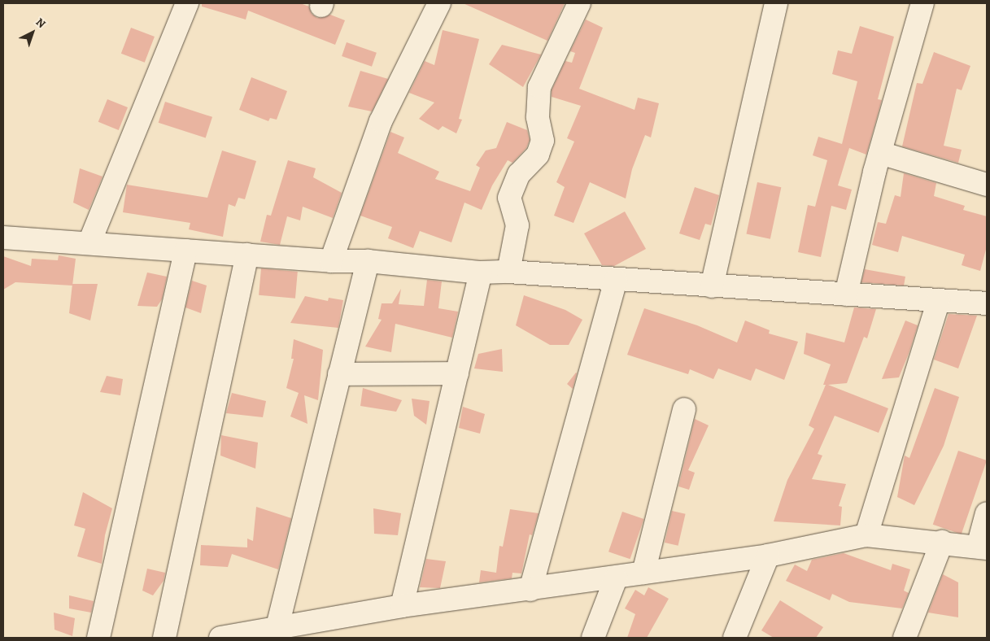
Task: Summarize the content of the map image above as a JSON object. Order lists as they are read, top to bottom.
{
  "north": "top right"
}
